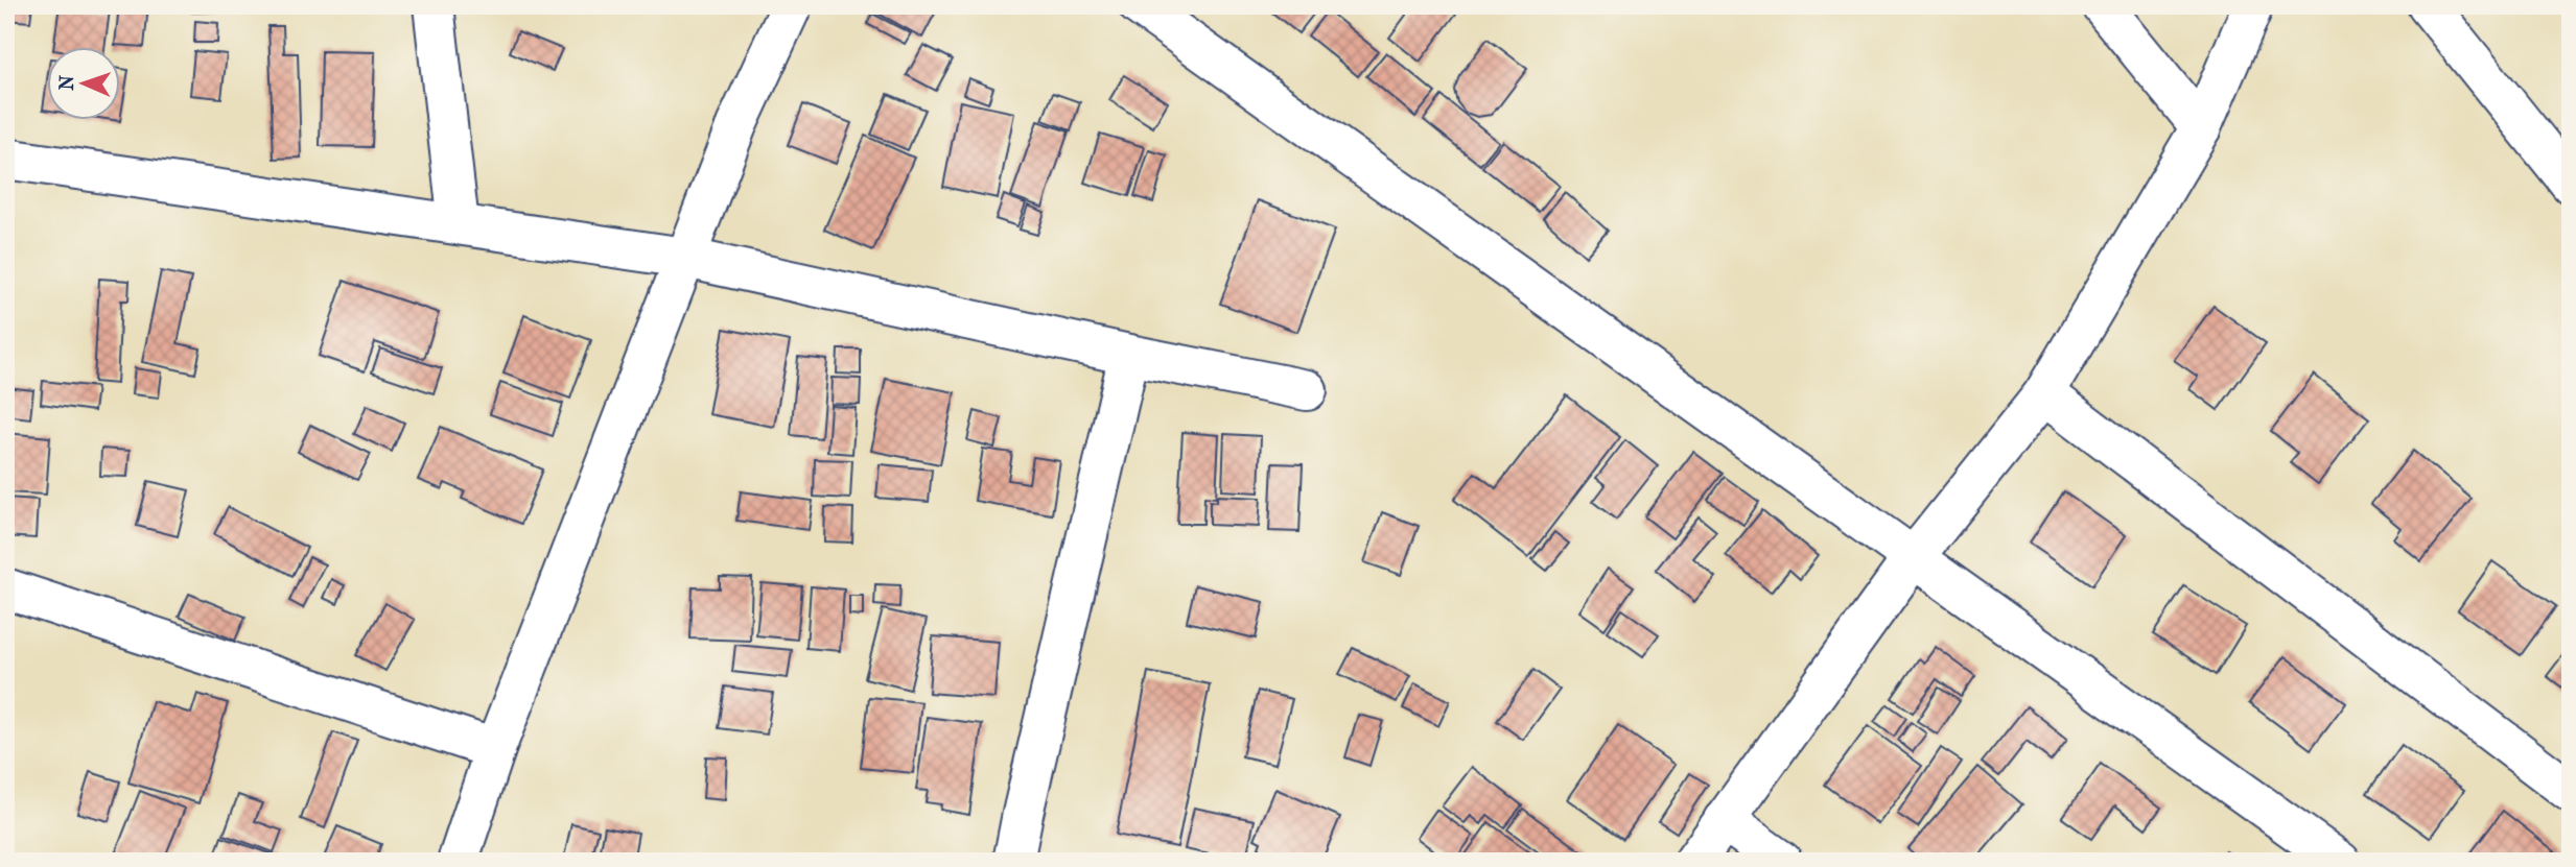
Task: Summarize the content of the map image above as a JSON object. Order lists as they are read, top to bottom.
{
  "north": "left"
}
